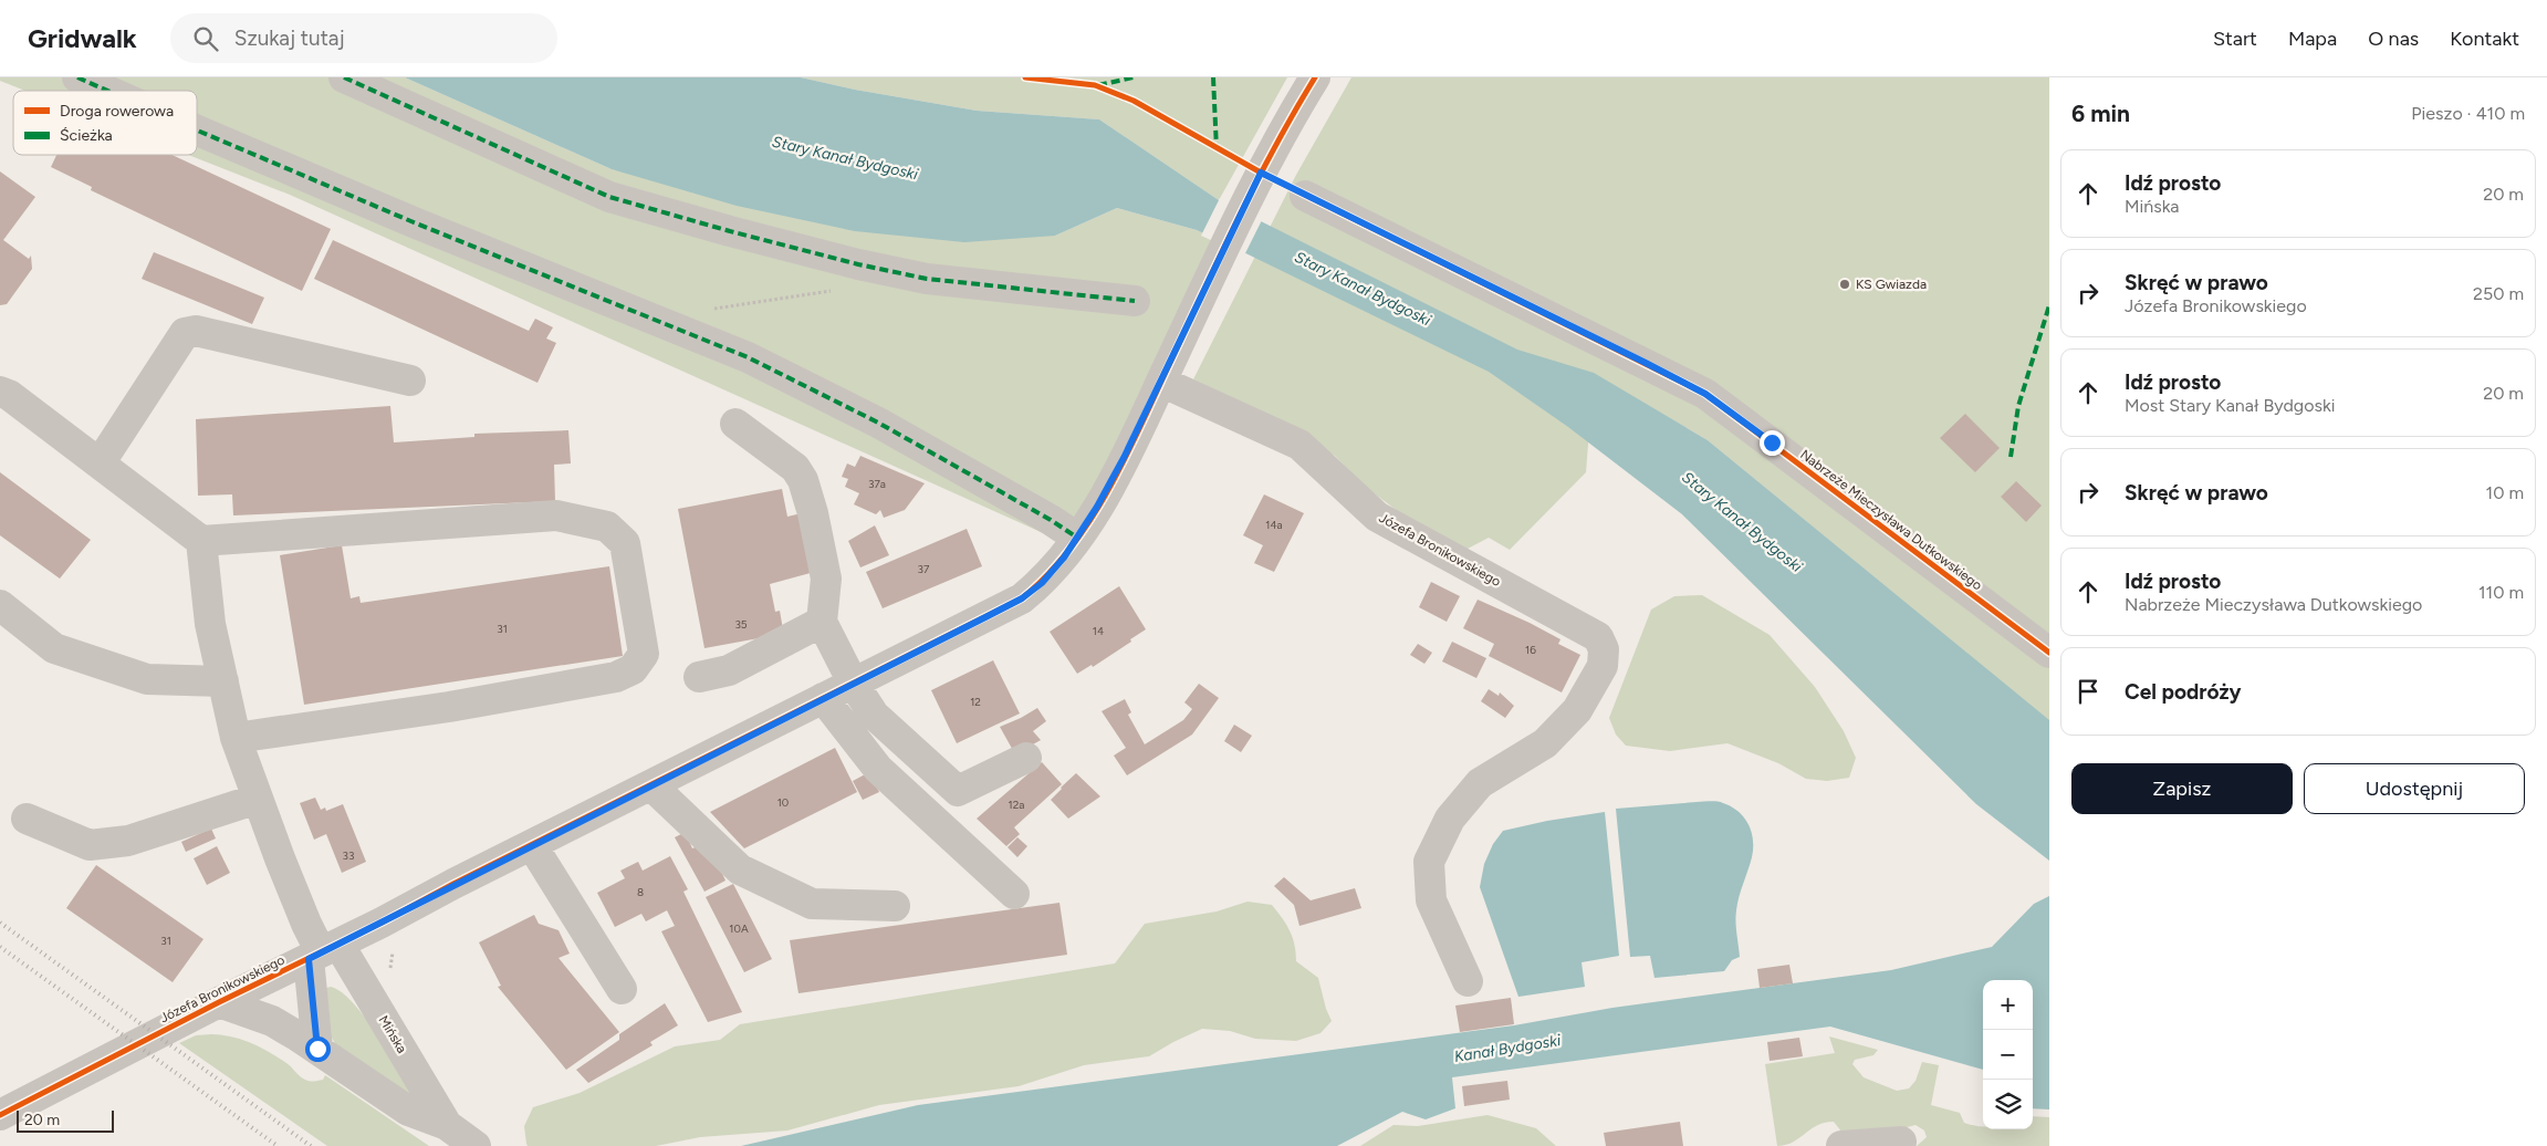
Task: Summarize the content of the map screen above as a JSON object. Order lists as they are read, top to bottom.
{
  "streets": {
    "street": ["Nabrzeże Mieczysława Dutkowskiego", "Józefa Bronikowskiego", "Mińska"]
  },
  "crossings": [
    ["Józefa Bronikowskiego", "Mińska"]
  ],
  "water": ["Stary Kanał Bydgoski", "Kanał Bydgoski"],
  "places": ["KS Gwiazda"],
  "house_numbers": [
    "37a",
    "14a",
    "37",
    "35",
    "31",
    "14",
    "16",
    "12",
    "10",
    "12a",
    "33",
    "8",
    "10A",
    "31"
  ],
  "legend": ["Droga rowerowa", "Ścieżka"],
  "scale_bar": "20 m",
  "page": {
    "header": "Gridwalk",
    "search": "Szukaj tutaj",
    "nav": [
      "Start",
      "Mapa",
      "O nas",
      "Kontakt"
    ],
    "heading": ["6 min", "Pieszo · 410 m"],
    "list": [
      ["Idź prosto", "Mińska", "20 m"],
      ["Skręć w prawo", "Józefa Bronikowskiego", "250 m"],
      ["Idź prosto", "Most Stary Kanał Bydgoski", "20 m"],
      ["Skręć w prawo", "10 m"],
      ["Idź prosto", "Nabrzeże Mieczysława Dutkowskiego", "110 m"],
      "Cel podróży"
    ],
    "buttons": ["Zapisz", "Udostępnij"],
    "map_buttons": ["+", "−"],
    "scale": "20 m"
  }
}
